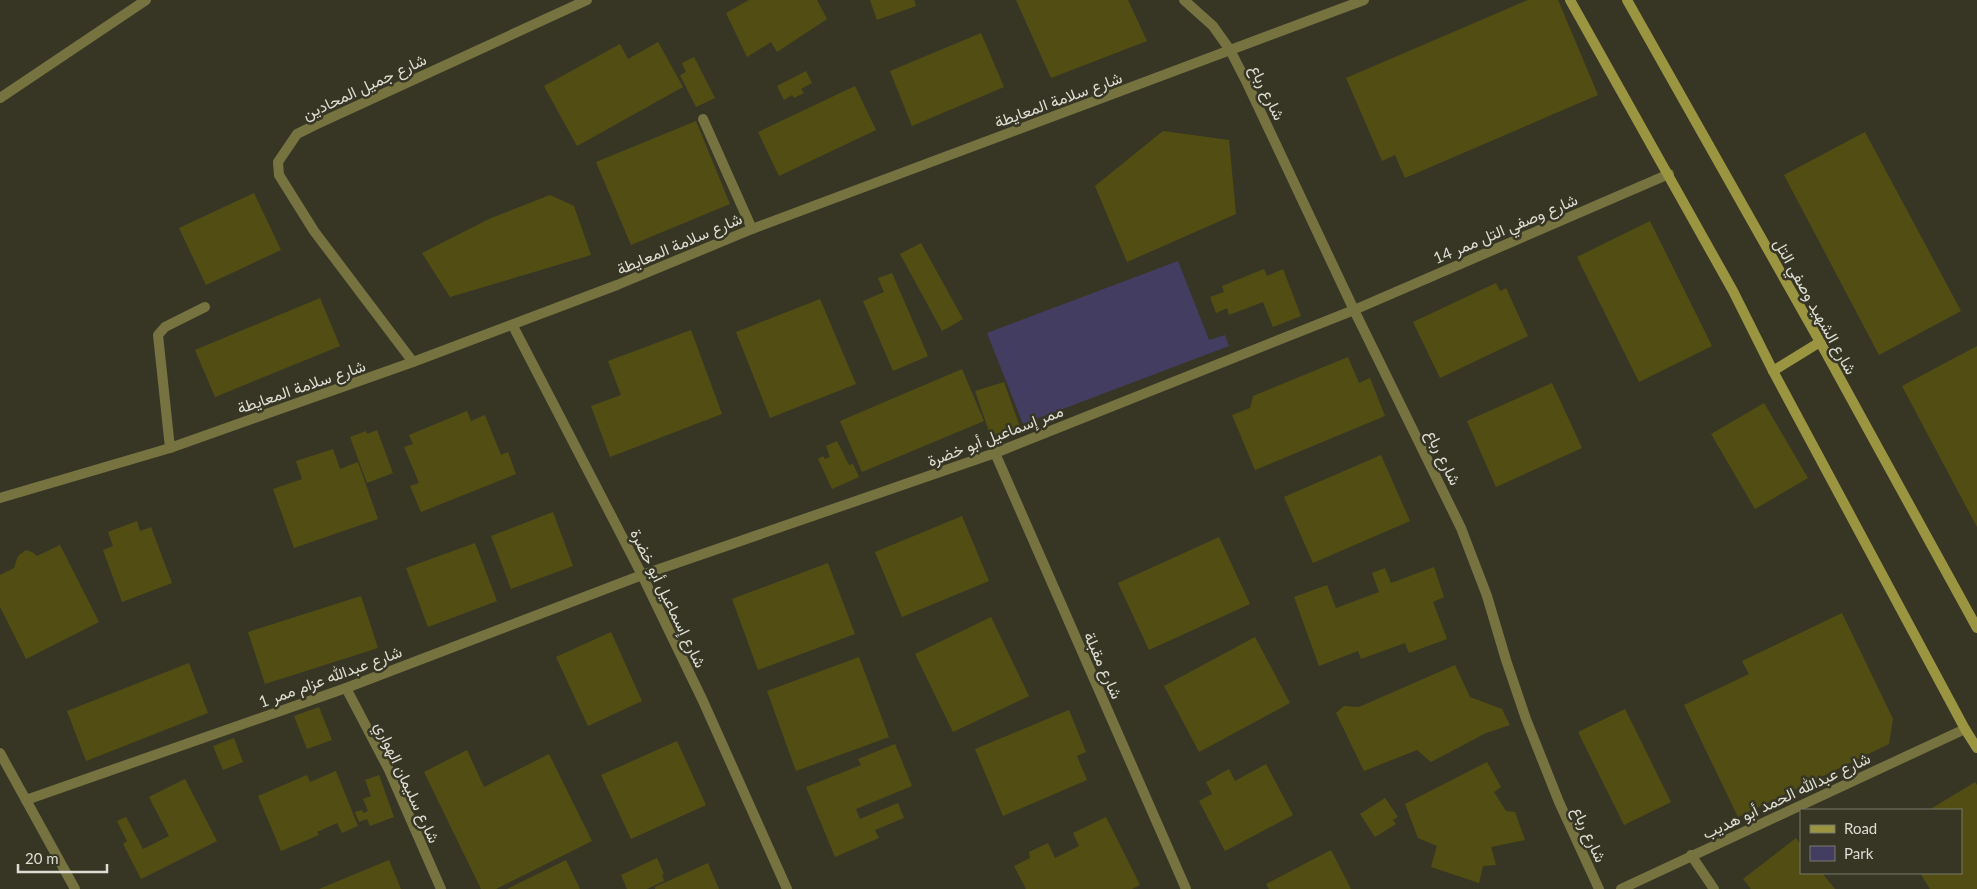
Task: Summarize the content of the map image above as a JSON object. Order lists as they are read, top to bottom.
{
  "streets": {
    "main road": ["شارع الشهيد وصفي التل"],
    "street": [
      "شارع جميل المحادين",
      "شارع رباع",
      "شارع سلامة المعايطة",
      "شارع وصفي التل ممر 14",
      "ممر إسماعيل أبو خضرة",
      "شارع إسماعيل أبو خضرة",
      "شارع مقبلة",
      "شارع عبدالله عزام ممر 1",
      "شارع سليمان الهواري",
      "شارع عبدالله الحمد أبو هديب"
    ]
  },
  "crossings": [
    ["شارع جميل المحادين", "شارع سلامة المعايطة"],
    ["شارع رباع", "شارع سلامة المعايطة"],
    ["شارع رباع", "شارع وصفي التل ممر 14"],
    ["شارع رباع", "ممر إسماعيل أبو خضرة"],
    ["شارع سلامة المعايطة", "شارع إسماعيل أبو خضرة"],
    ["شارع وصفي التل ممر 14", "ممر إسماعيل أبو خضرة"],
    ["ممر إسماعيل أبو خضرة", "شارع إسماعيل أبو خضرة"],
    ["ممر إسماعيل أبو خضرة", "شارع مقبلة"],
    ["ممر إسماعيل أبو خضرة", "شارع عبدالله عزام ممر 1"],
    ["شارع إسماعيل أبو خضرة", "شارع عبدالله عزام ممر 1"],
    ["شارع عبدالله عزام ممر 1", "شارع سليمان الهواري"]
  ],
  "legend": ["Road", "Park"],
  "scale_bar": "20 m"
}
